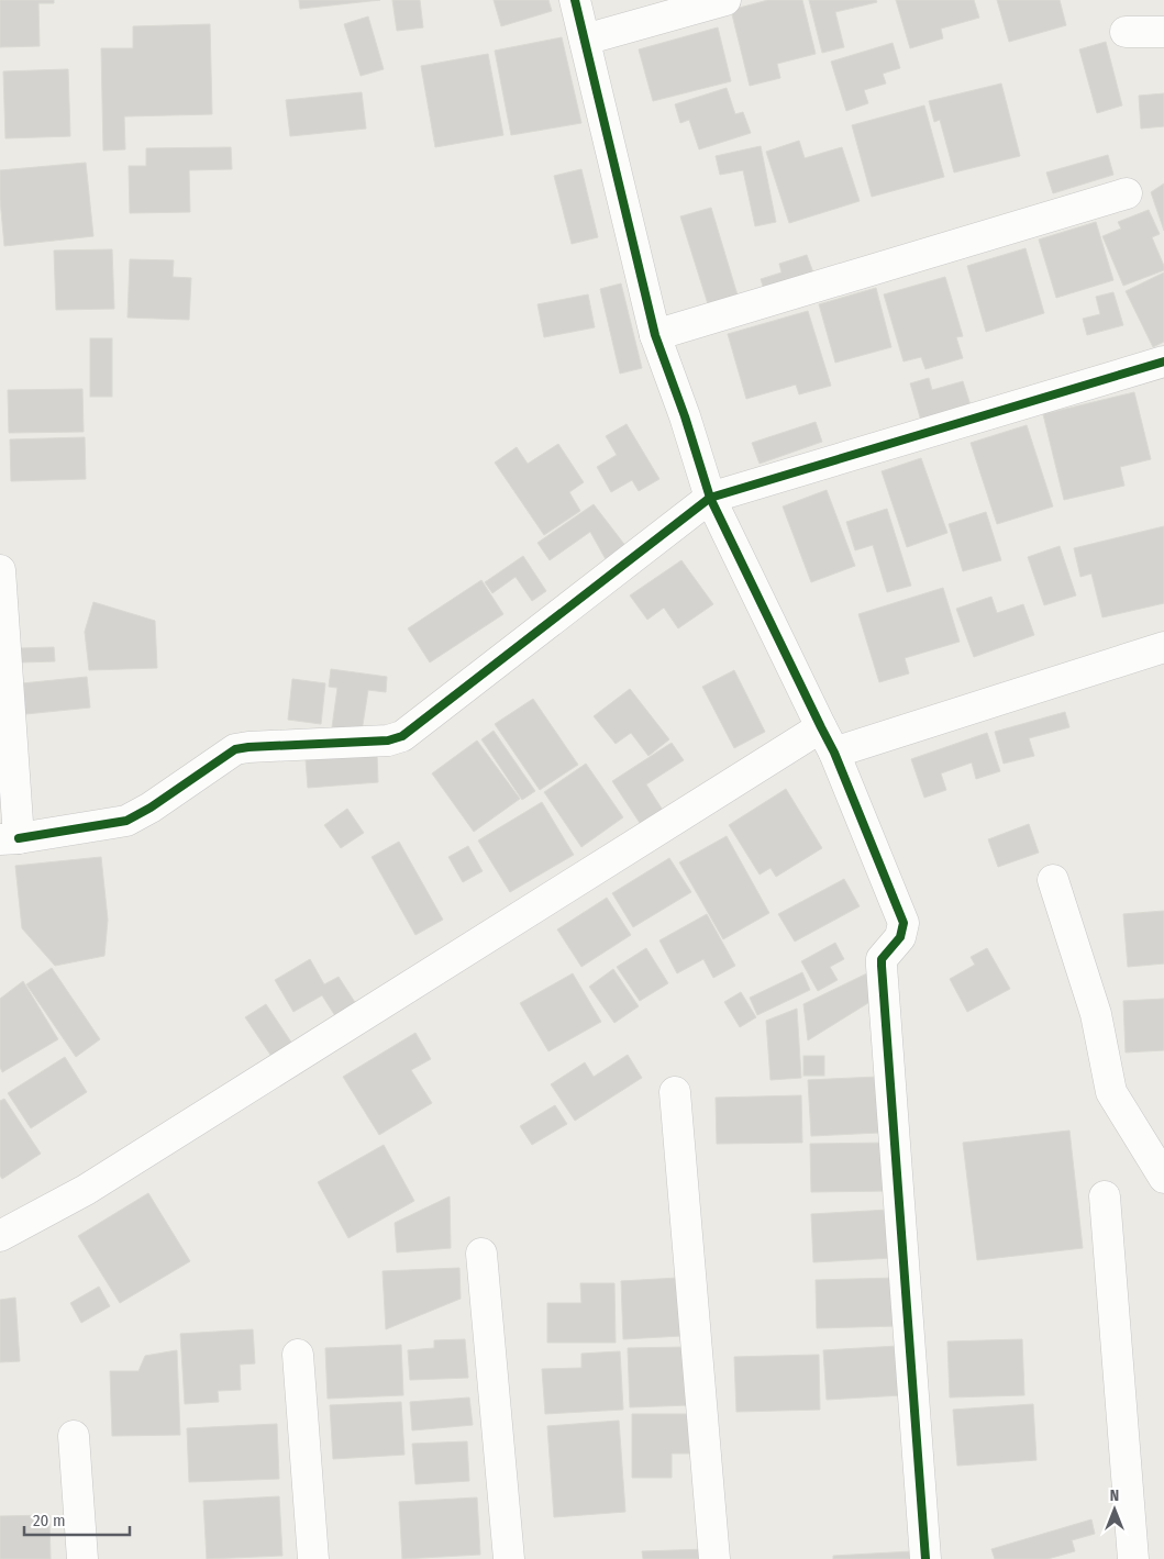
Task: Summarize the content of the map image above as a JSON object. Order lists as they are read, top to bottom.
{
  "scale_bar": "20 m",
  "north": "top"
}
